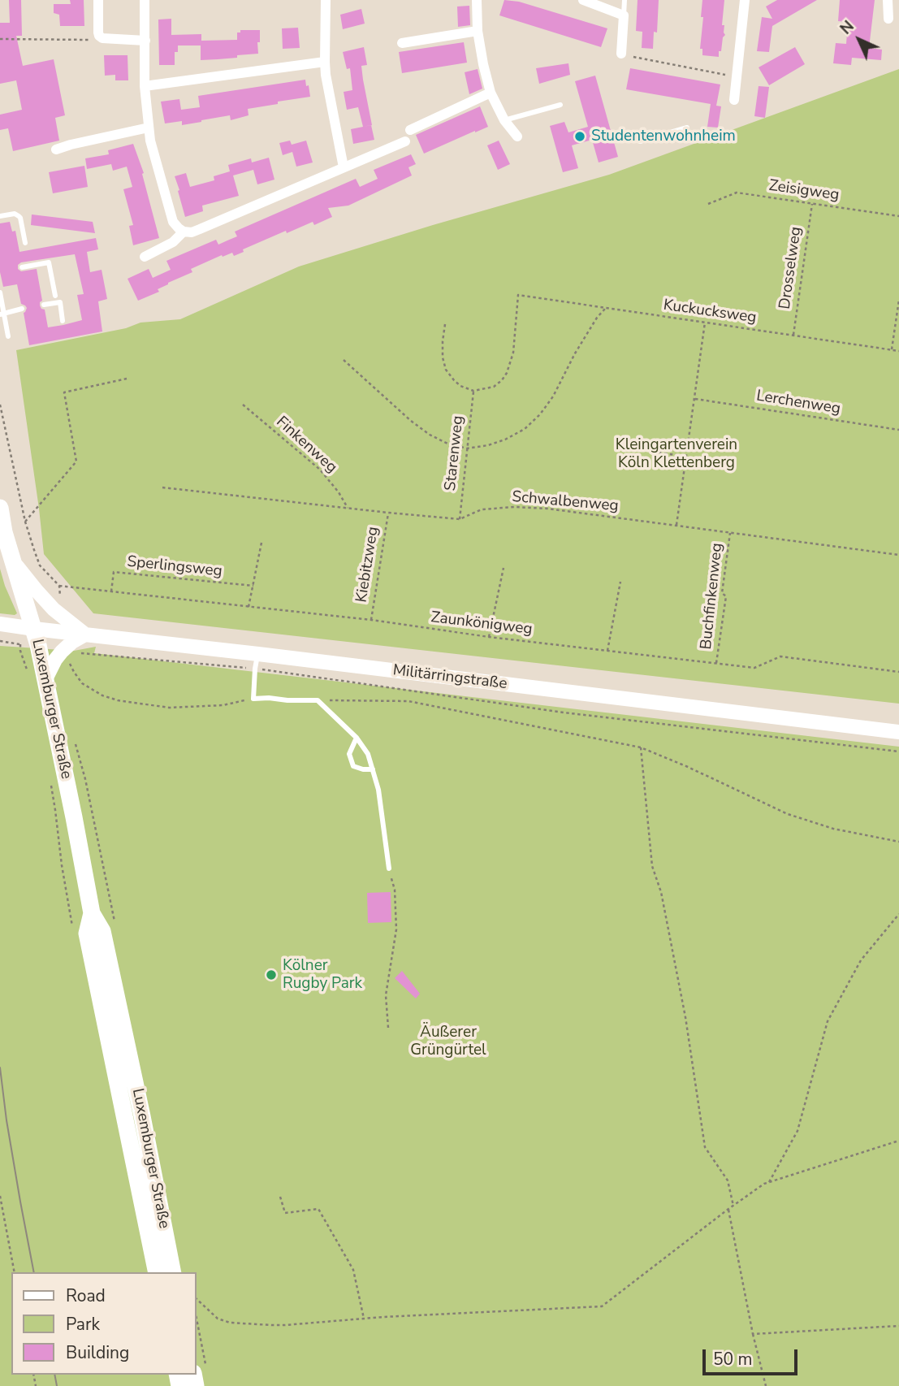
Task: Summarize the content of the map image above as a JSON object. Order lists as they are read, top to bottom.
{
  "streets": {
    "main road": ["Militärringstraße", "Luxemburger Straße"],
    "path": [
      "Zeisigweg",
      "Drosselweg",
      "Kuckucksweg",
      "Lerchenweg",
      "Finkenweg",
      "Starenweg",
      "Schwalbenweg",
      "Kiebitzweg",
      "Sperlingsweg",
      "Buchfinkenweg",
      "Zaunkönigweg"
    ]
  },
  "crossings": [
    ["Zeisigweg", "Drosselweg"],
    ["Drosselweg", "Kuckucksweg"],
    ["Kuckucksweg", "Starenweg"],
    ["Finkenweg", "Schwalbenweg"],
    ["Starenweg", "Schwalbenweg"],
    ["Schwalbenweg", "Kiebitzweg"],
    ["Schwalbenweg", "Buchfinkenweg"],
    ["Kiebitzweg", "Zaunkönigweg"],
    ["Sperlingsweg", "Zaunkönigweg"],
    ["Buchfinkenweg", "Zaunkönigweg"],
    ["Militärringstraße", "Luxemburger Straße"]
  ],
  "parks": ["Kleingartenverein Köln Klettenberg", "Äußerer Grüngürtel"],
  "places": ["Studentenwohnheim", "Kölner Rugby Park"],
  "legend": ["Road", "Park", "Building"],
  "scale_bar": "50 m",
  "north": "top left"
}
